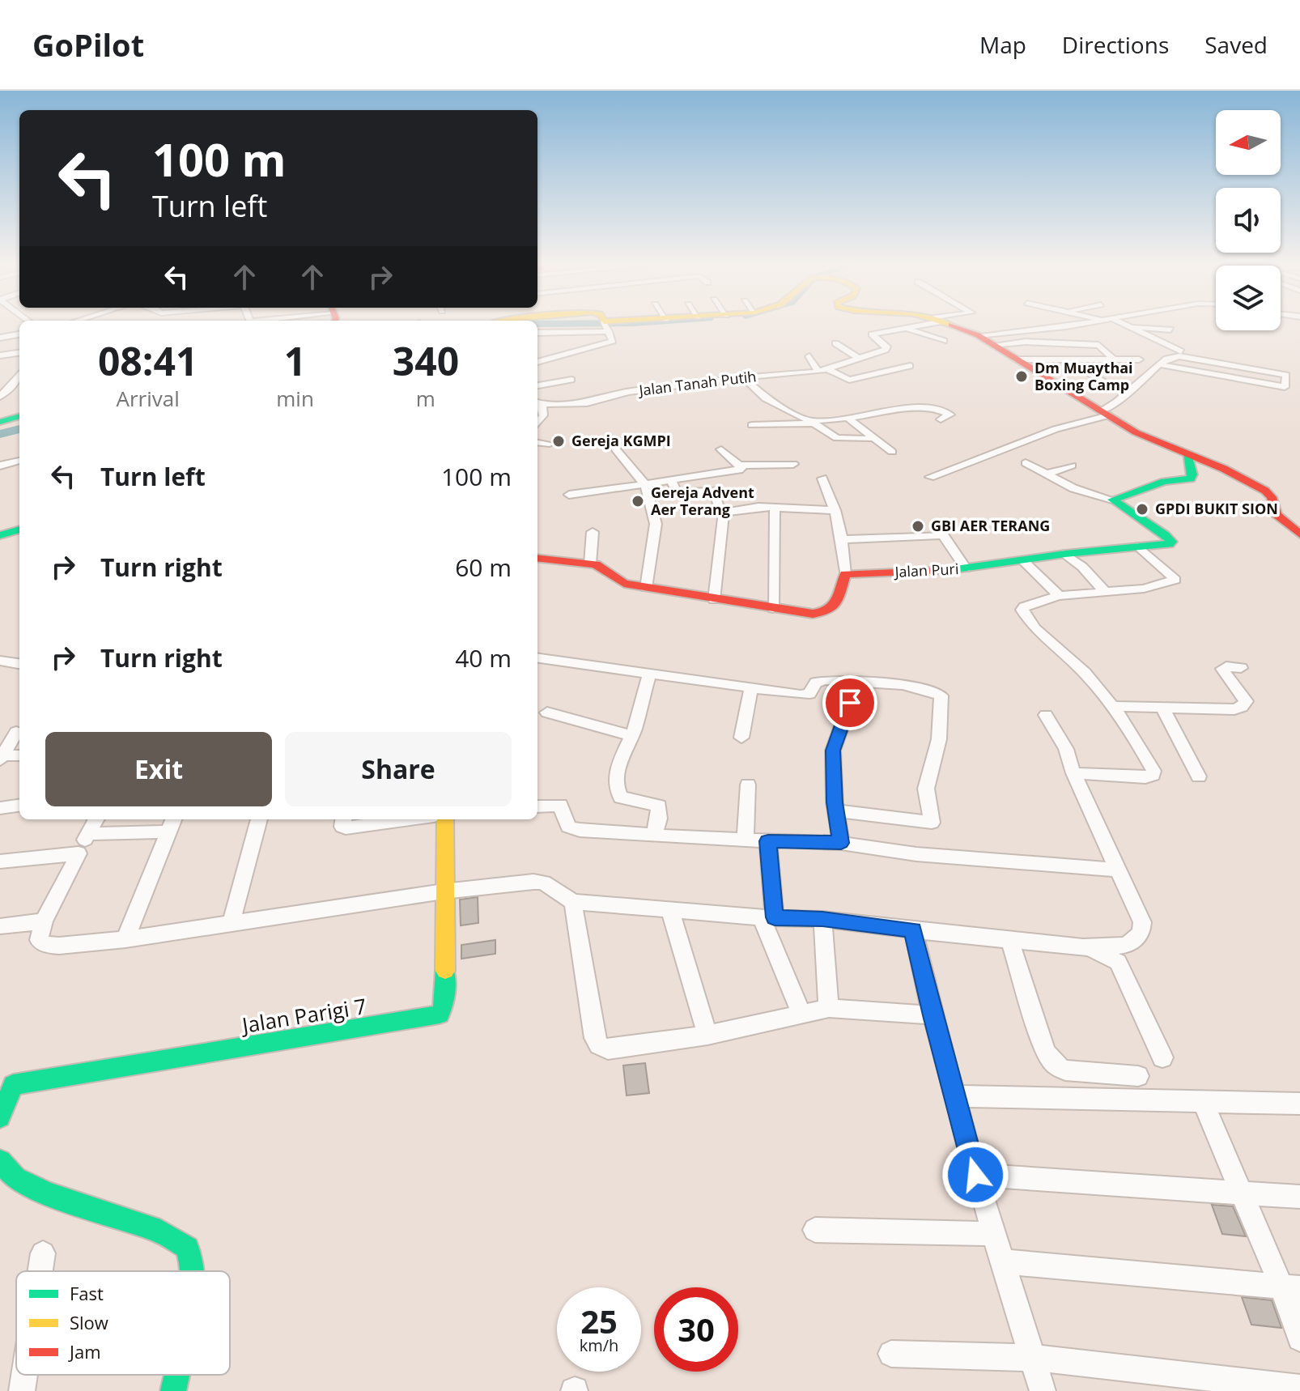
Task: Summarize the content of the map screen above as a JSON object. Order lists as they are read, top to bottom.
{
  "streets": {
    "street": ["Jalan Tanah Putih", "Jalan Puri", "Jalan Parigi 7"]
  },
  "places": [
    "Dm Muaythai Boxing Camp",
    "Gereja KGMPI",
    "Gereja Advent Aer Terang",
    "GPDI BUKIT SION",
    "GBI AER TERANG"
  ],
  "legend": ["Fast", "Slow", "Jam"],
  "north": "left",
  "page": {
    "header": "GoPilot",
    "nav": ["Map", "Directions", "Saved"],
    "turn": ["100 m", "Turn left"],
    "eta": [
      "08:41",
      "Arrival",
      "1",
      "min",
      "340",
      "m"
    ],
    "list": [
      {
        "name": "Turn left",
        "value": "100 m"
      },
      {
        "name": "Turn right",
        "value": "60 m"
      },
      {
        "name": "Turn right",
        "value": "40 m"
      }
    ],
    "buttons": ["Exit", "Share"],
    "speed": "25 km/h",
    "limit": "30"
  }
}
